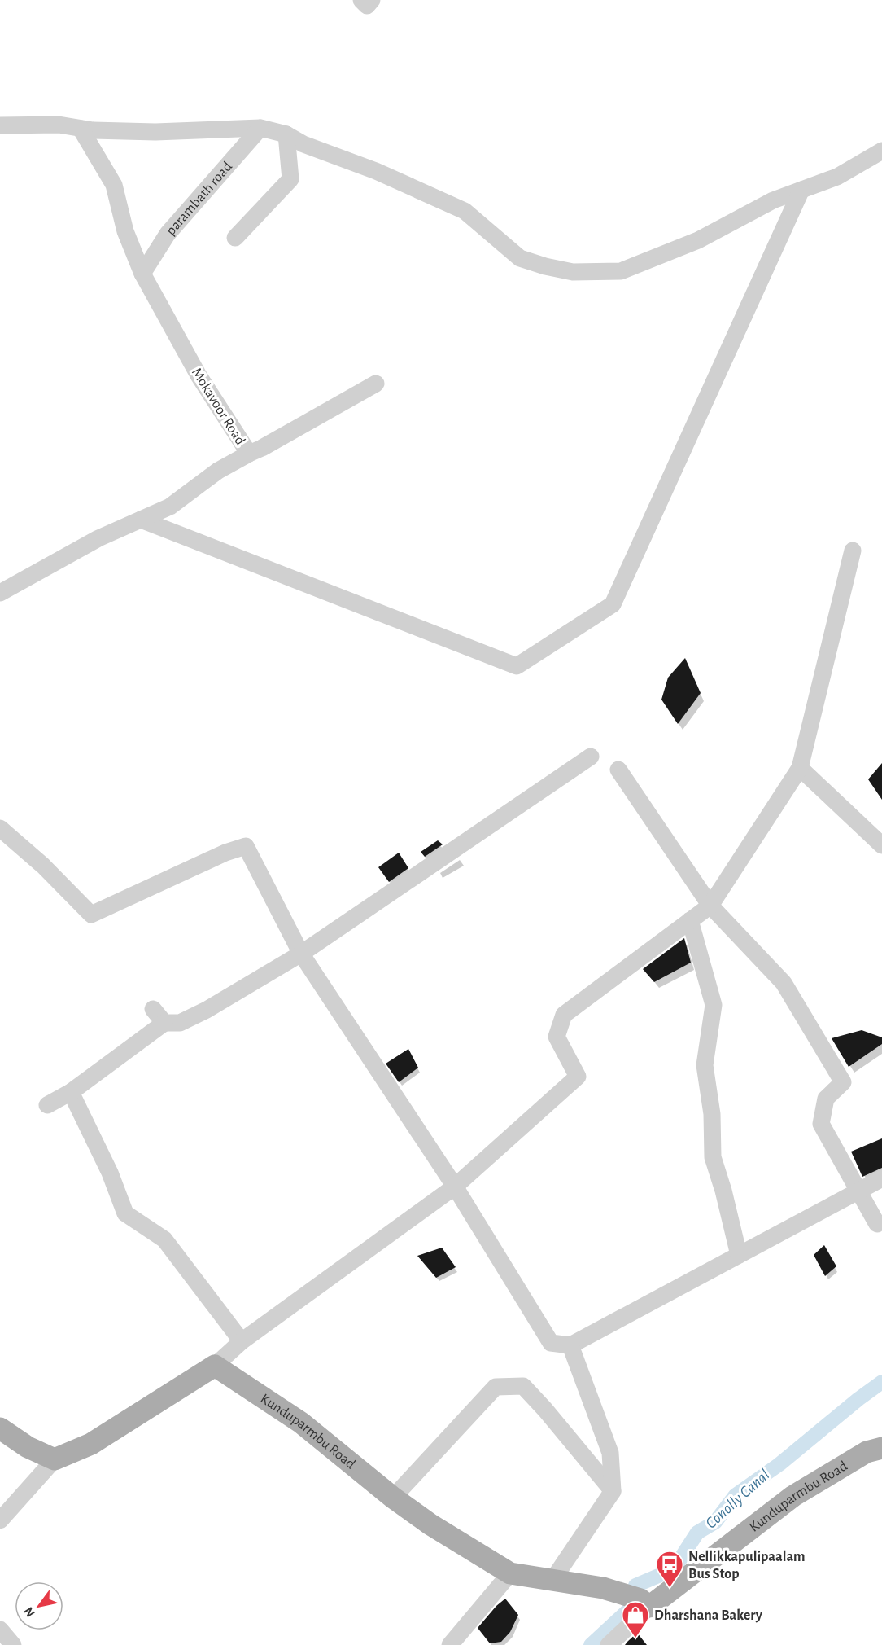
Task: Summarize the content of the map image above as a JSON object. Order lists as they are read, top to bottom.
{
  "streets": {
    "main road": ["Kunduparmbu Road"],
    "street": ["parambath road", "Mokavoor Road"]
  },
  "crossings": [
    ["parambath road", "Mokavoor Road"]
  ],
  "water": ["Conolly Canal"],
  "places": {
    "bus stop": ["Nellikkapulipaalam Bus Stop"],
    "shop": ["Dharshana Bakery"]
  },
  "north": "bottom left"
}
